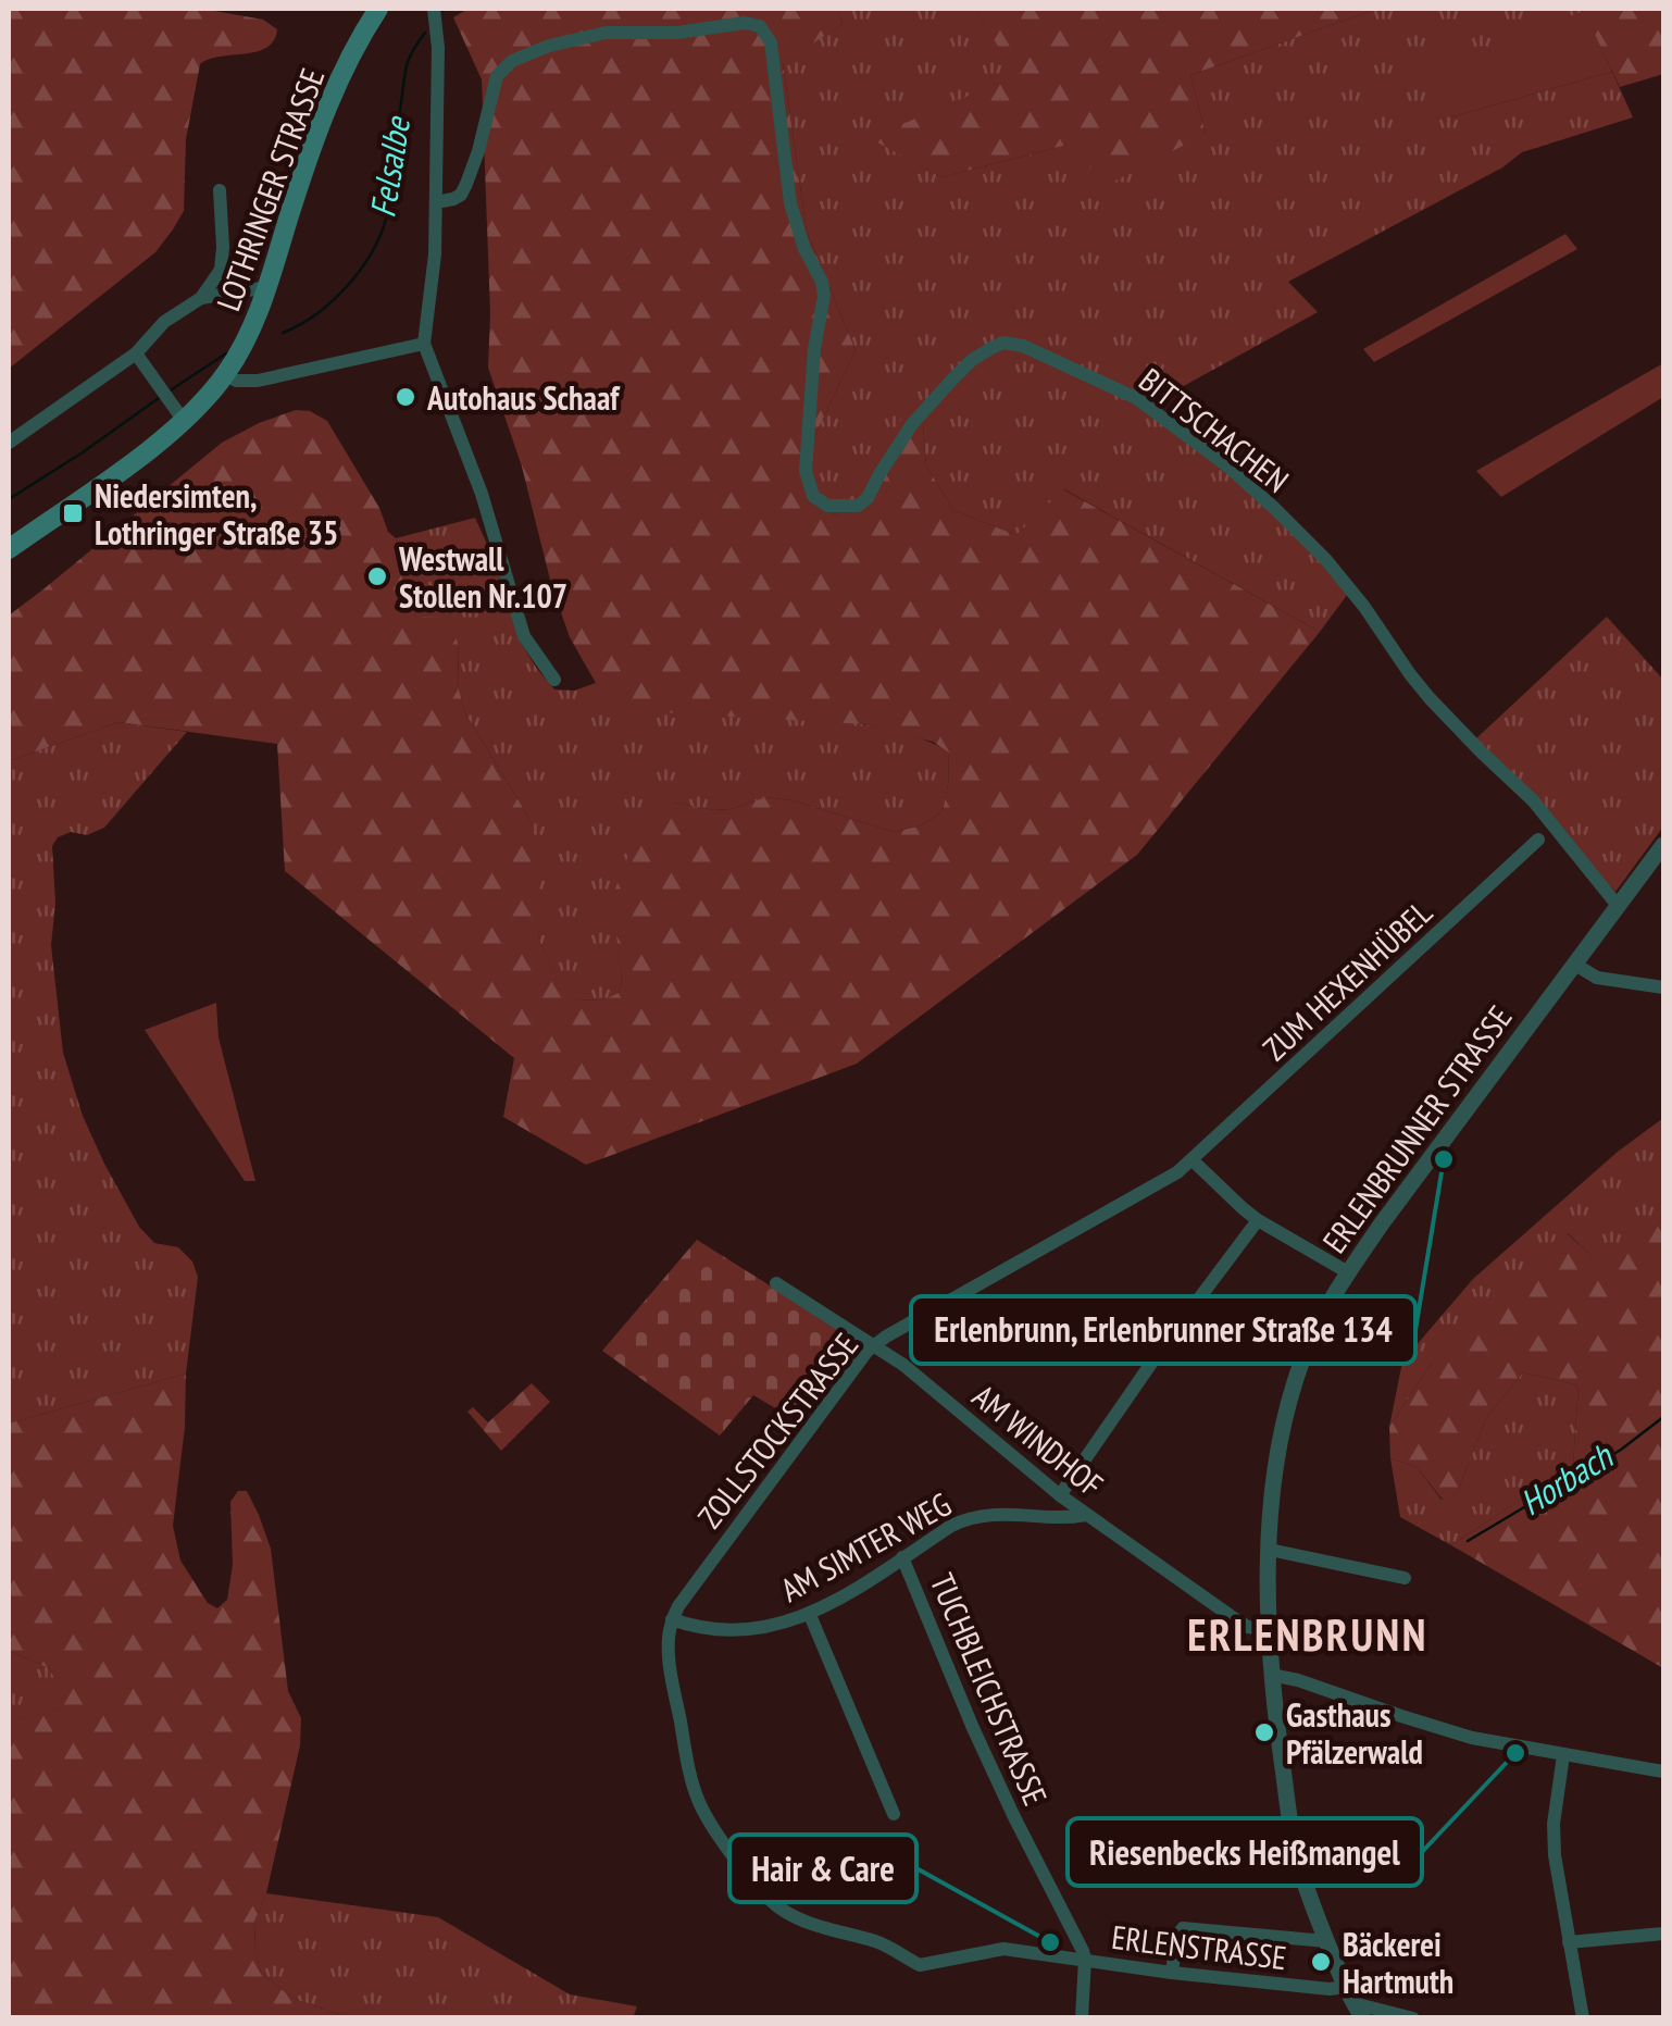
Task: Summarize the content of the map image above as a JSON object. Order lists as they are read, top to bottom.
{
  "streets": {
    "main road": ["LOTHRINGER STRASSE"],
    "street": [
      "BITTSCHACHEN",
      "ZUM HEXENHÜBEL",
      "ERLENBRUNNER STRASSE",
      "ZOLLSTOCKSTRASSE",
      "AM WINDHOF",
      "AM SIMTER WEG",
      "TUCHBLEICHSTRASSE",
      "ERLENSTRASSE"
    ]
  },
  "crossings": [
    ["BITTSCHACHEN", "ERLENBRUNNER STRASSE"],
    ["ZUM HEXENHÜBEL", "ZOLLSTOCKSTRASSE"],
    ["ERLENBRUNNER STRASSE", "AM WINDHOF"],
    ["ERLENBRUNNER STRASSE", "ERLENSTRASSE"],
    ["ZOLLSTOCKSTRASSE", "AM WINDHOF"],
    ["ZOLLSTOCKSTRASSE", "AM SIMTER WEG"],
    ["ZOLLSTOCKSTRASSE", "ERLENSTRASSE"],
    ["AM WINDHOF", "AM SIMTER WEG"],
    ["AM SIMTER WEG", "TUCHBLEICHSTRASSE"],
    ["AM SIMTER WEG", "ERLENSTRASSE"],
    ["TUCHBLEICHSTRASSE", "ERLENSTRASSE"]
  ],
  "districts": ["ERLENBRUNN"],
  "water": ["Felsalbe", "Horbach"],
  "places": {
    "other": [
      "Autohaus Schaaf",
      "Westwall Stollen Nr.107",
      "Erlenbrunn, Erlenbrunner Straße 134",
      "Gasthaus Pfälzerwald",
      "Riesenbecks Heißmangel",
      "Hair & Care",
      "Bäckerei Hartmuth"
    ],
    "transit": ["Niedersimten, Lothringer Straße 35"]
  }
}
